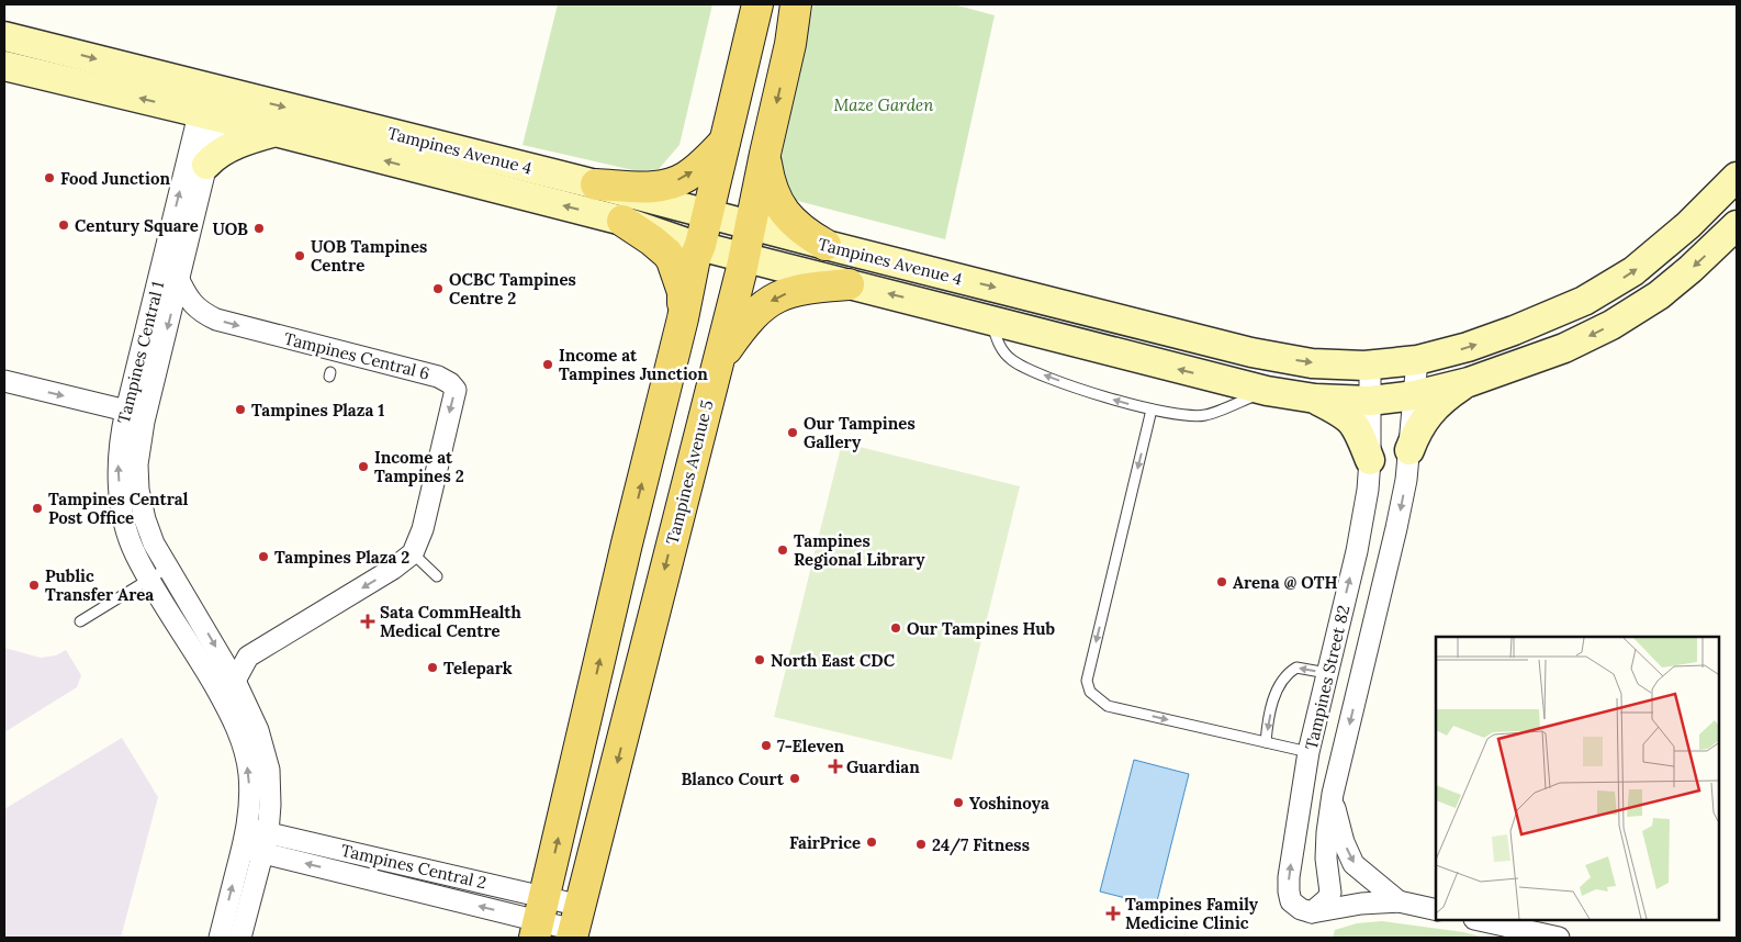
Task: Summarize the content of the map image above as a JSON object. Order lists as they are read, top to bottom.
{
  "streets": {
    "main road": ["Tampines Avenue 4", "Tampines Avenue 5"],
    "street": [
      "Tampines Central 1",
      "Tampines Central 6",
      "Tampines Street 82",
      "Tampines Central 2"
    ]
  },
  "crossings": [
    ["Tampines Avenue 4", "Tampines Central 1"],
    ["Tampines Avenue 4", "Tampines Avenue 5"],
    ["Tampines Avenue 4", "Tampines Street 82"],
    ["Tampines Central 1", "Tampines Central 6"],
    ["Tampines Central 1", "Tampines Central 2"],
    ["Tampines Avenue 5", "Tampines Central 2"]
  ],
  "parks": ["Maze Garden"],
  "places": {
    "other": [
      "Food Junction",
      "Century Square",
      "UOB",
      "UOB Tampines Centre",
      "OCBC Tampines Centre 2",
      "Income at Tampines Junction",
      "Tampines Plaza 1",
      "Our Tampines Gallery",
      "Income at Tampines 2",
      "Tampines Central Post Office",
      "Tampines Regional Library",
      "Tampines Plaza 2",
      "Arena @ OTH",
      "Public Transfer Area",
      "Our Tampines Hub",
      "North East CDC",
      "Telepark",
      "7-Eleven",
      "Blanco Court",
      "Yoshinoya",
      "FairPrice",
      "24/7 Fitness"
    ],
    "health": ["Sata CommHealth Medical Centre", "Guardian", "Tampines Family Medicine Clinic"]
  }
}
